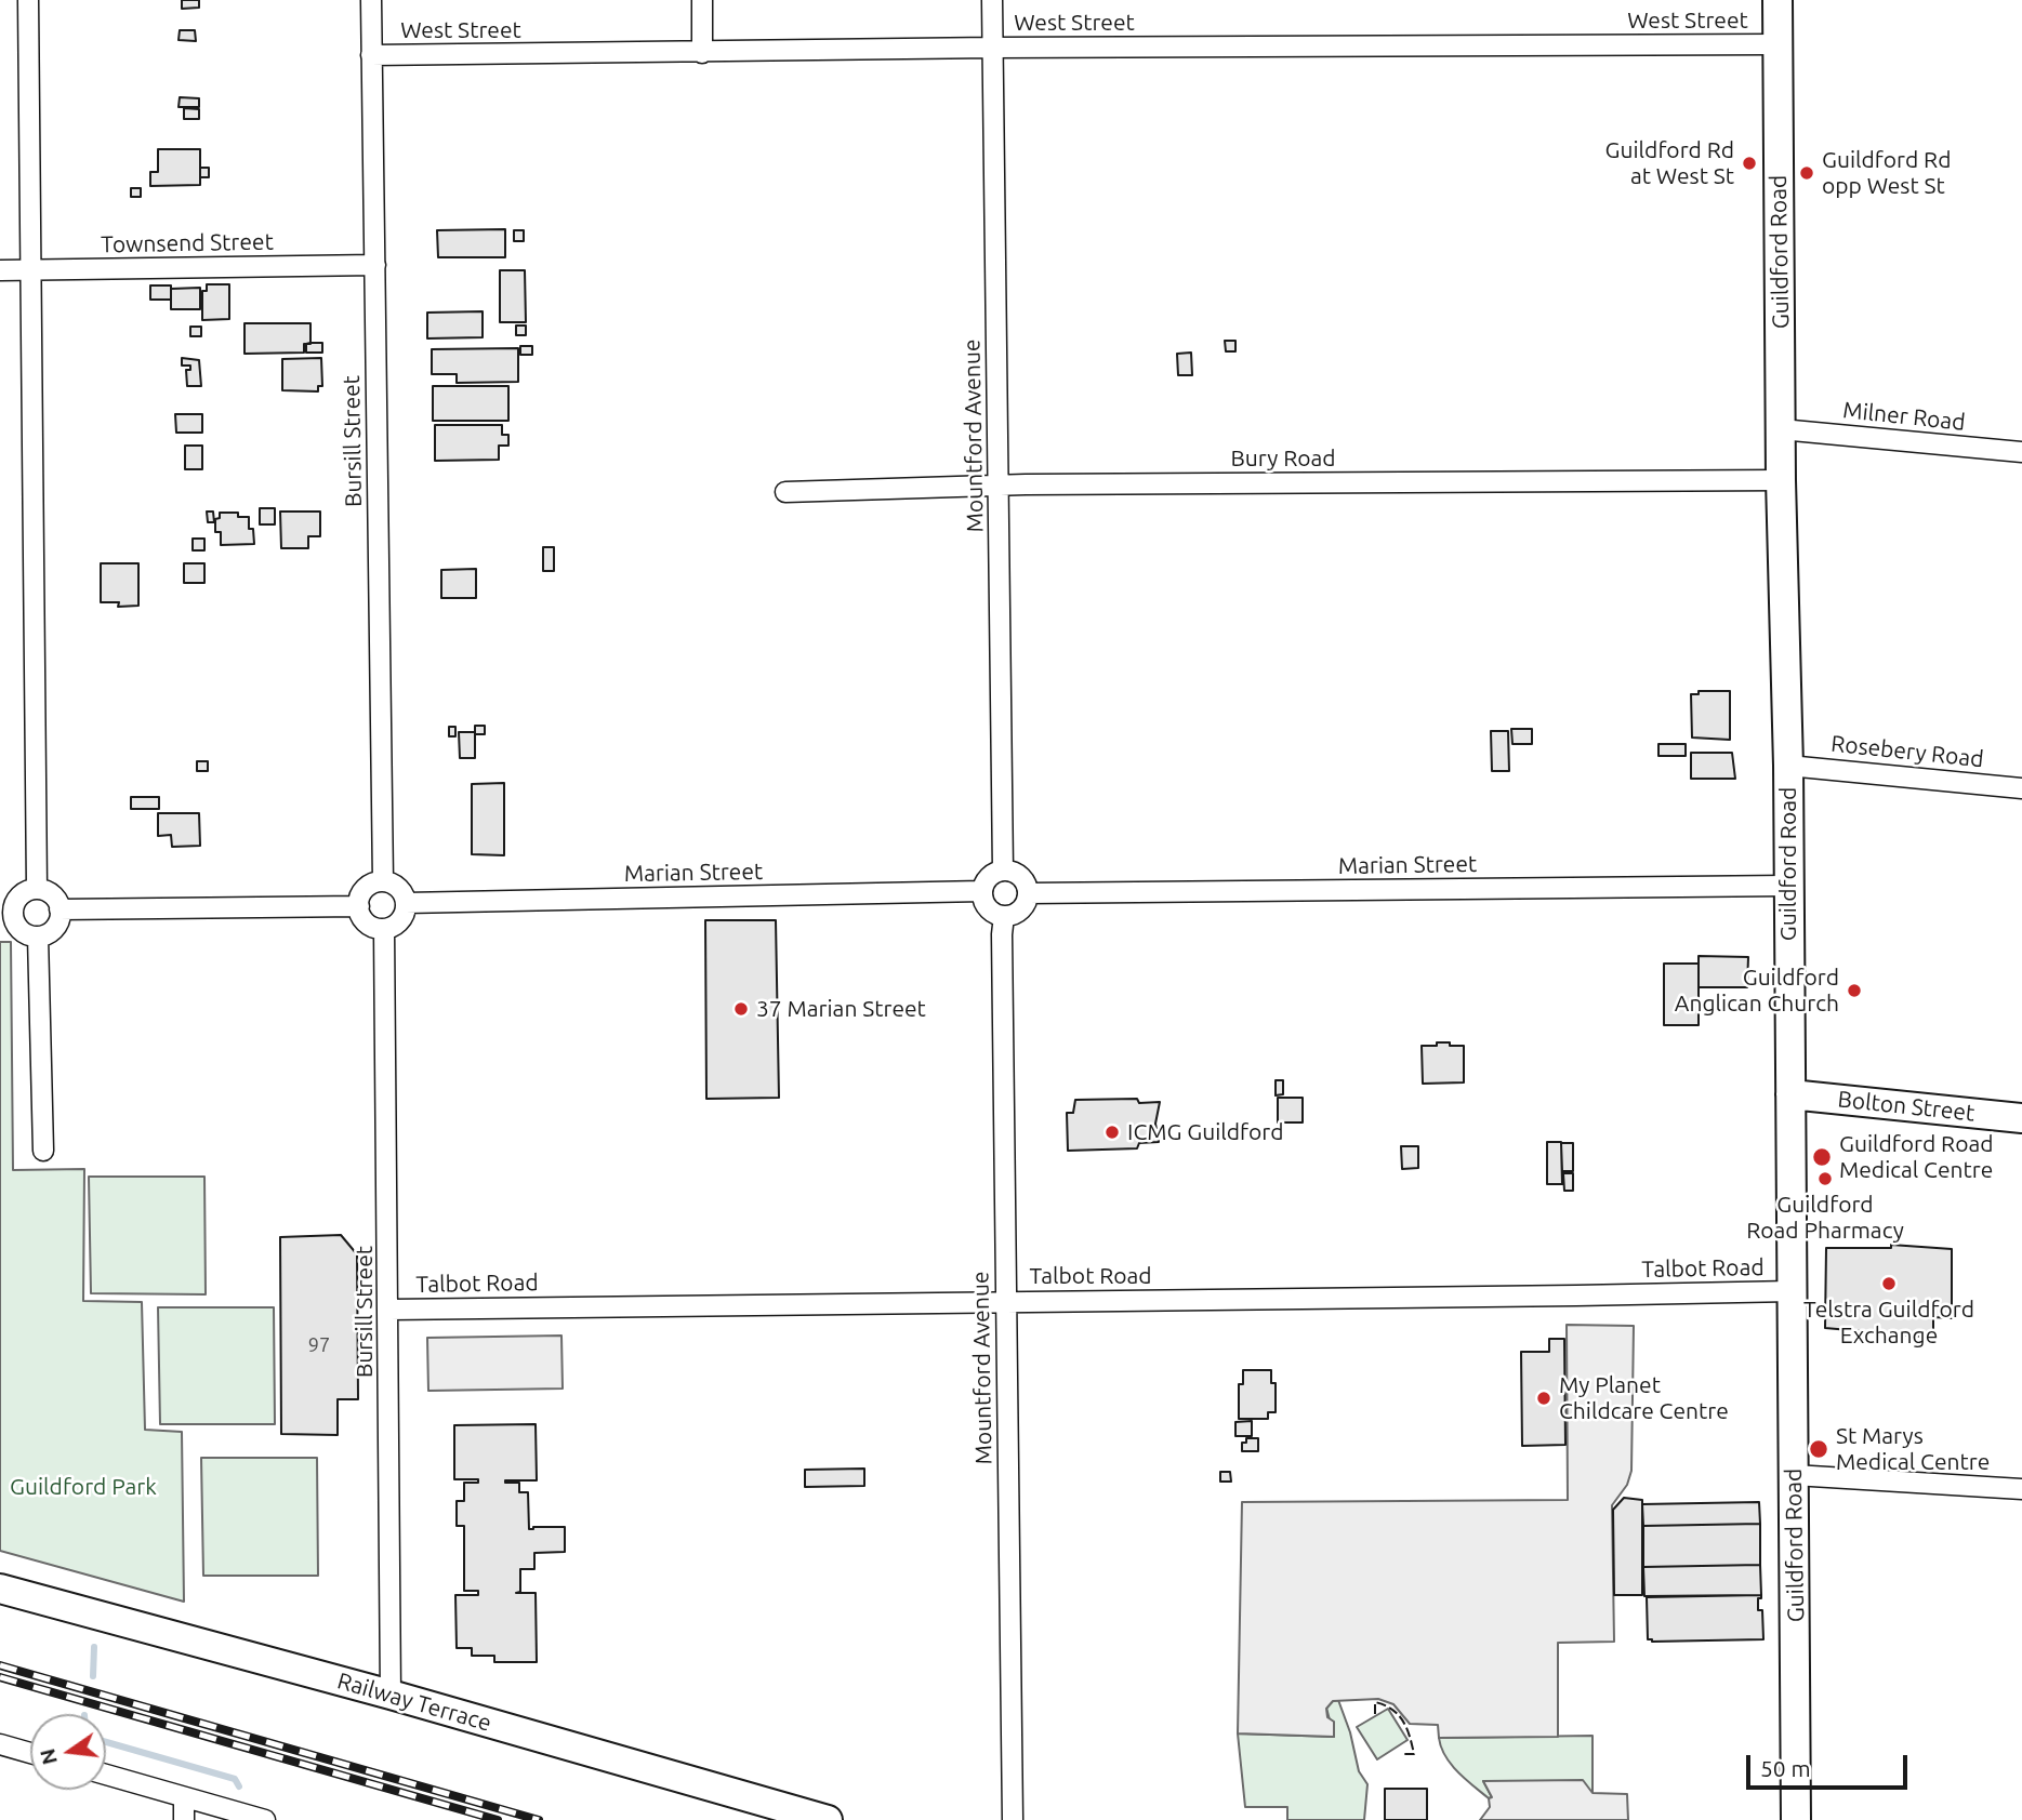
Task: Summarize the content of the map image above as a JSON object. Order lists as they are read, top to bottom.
{
  "streets": {
    "street": [
      "West Street",
      "Townsend Street",
      "Guildford Road",
      "Milner Road",
      "Mountford Avenue",
      "Bursill Street",
      "Bury Road",
      "Rosebery Road",
      "Marian Street",
      "Bolton Street",
      "Talbot Road",
      "Railway Terrace"
    ]
  },
  "crossings": [
    ["West Street", "Guildford Road"],
    ["West Street", "Mountford Avenue"],
    ["West Street", "Bursill Street"],
    ["Townsend Street", "Bursill Street"],
    ["Guildford Road", "Milner Road"],
    ["Guildford Road", "Bury Road"],
    ["Guildford Road", "Rosebery Road"],
    ["Guildford Road", "Marian Street"],
    ["Guildford Road", "Bolton Street"],
    ["Guildford Road", "Talbot Road"],
    ["Mountford Avenue", "Bury Road"],
    ["Mountford Avenue", "Marian Street"],
    ["Mountford Avenue", "Talbot Road"],
    ["Bursill Street", "Marian Street"],
    ["Bursill Street", "Talbot Road"],
    ["Bursill Street", "Railway Terrace"]
  ],
  "parks": ["Guildford Park"],
  "places": [
    "Guildford Rd at West St",
    "Guildford Rd opp West St",
    "Guildford Anglican Church",
    "37 Marian Street",
    "ICMG Guildford",
    "Guildford Road Medical Centre",
    "Guildford Road Pharmacy",
    "Telstra Guildford Exchange",
    "My Planet Childcare Centre",
    "St Marys Medical Centre"
  ],
  "house_numbers": ["97"],
  "scale_bar": "50 m",
  "north": "left"
}
